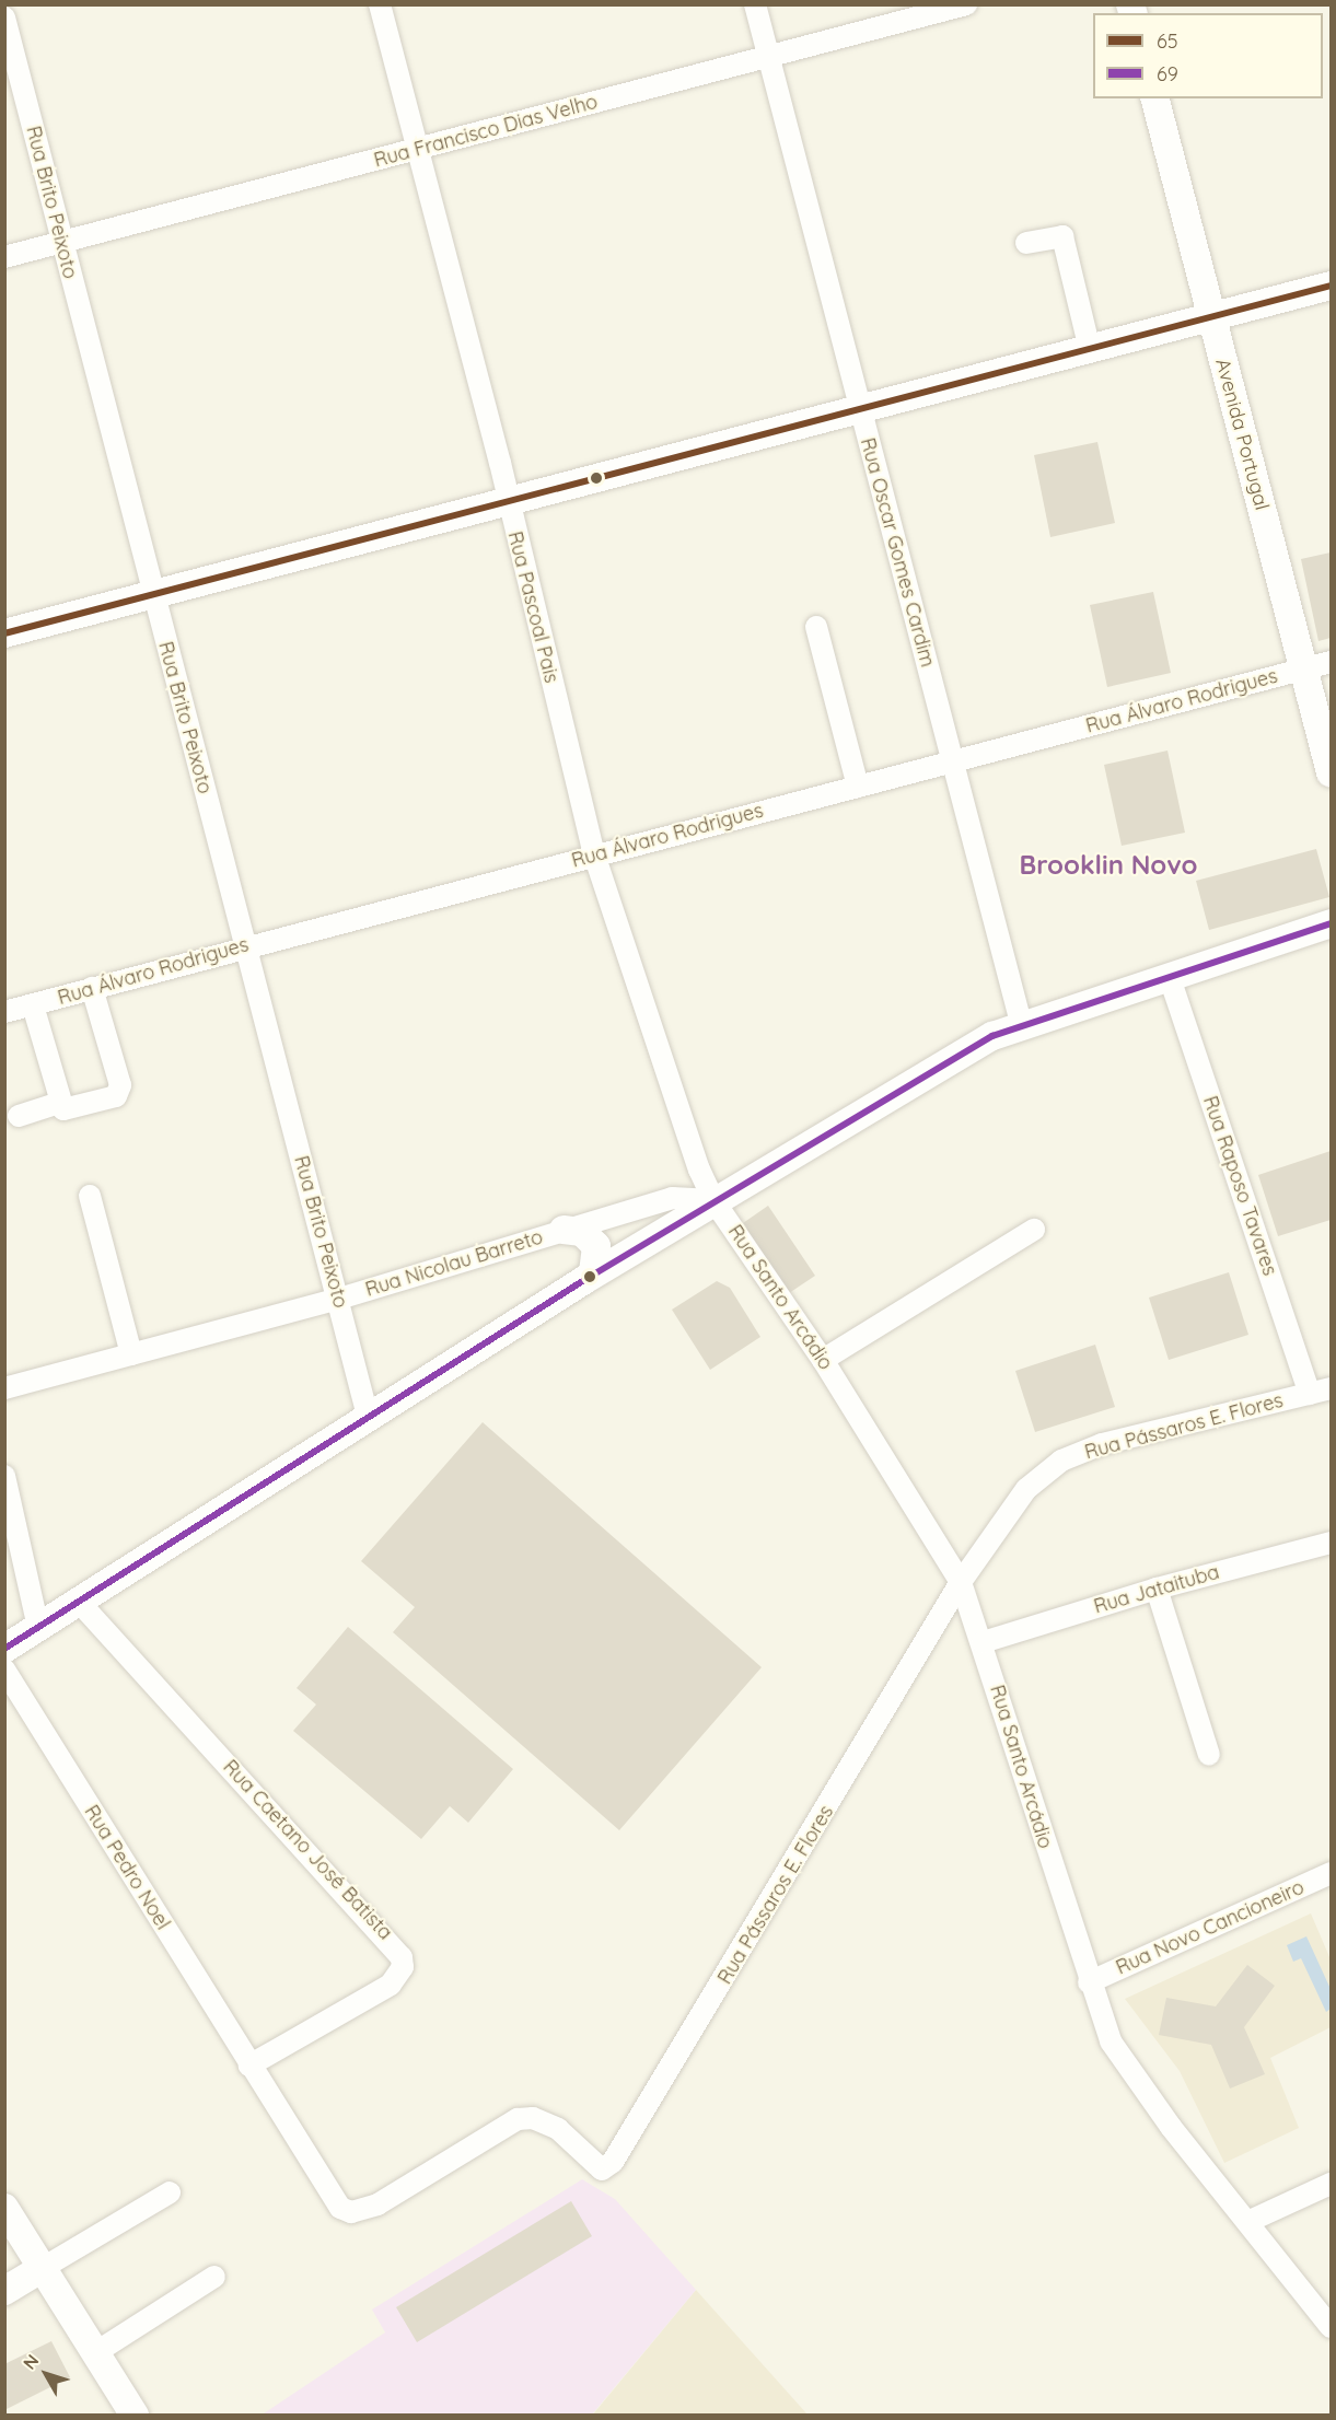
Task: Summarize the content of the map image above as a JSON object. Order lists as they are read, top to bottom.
{
  "streets": {
    "street": [
      "Rua Francisco Dias Velho",
      "Rua Brito Peixoto",
      "Avenida Portugal",
      "Rua Oscar Gomes Cardim",
      "Rua Pascoal Pais",
      "Rua Álvaro Rodrigues",
      "Rua Raposo Tavares",
      "Rua Nicolau Barreto",
      "Rua Santo Arcádio",
      "Rua Pássaros E. Flores",
      "Rua Jataituba",
      "Rua Caetano José Batista",
      "Rua Pedro Noel",
      "Rua Novo Cancioneiro"
    ]
  },
  "crossings": [
    ["Rua Francisco Dias Velho", "Rua Brito Peixoto"],
    ["Rua Francisco Dias Velho", "Rua Oscar Gomes Cardim"],
    ["Rua Francisco Dias Velho", "Rua Pascoal Pais"],
    ["Rua Brito Peixoto", "Rua Álvaro Rodrigues"],
    ["Rua Brito Peixoto", "Rua Nicolau Barreto"],
    ["Avenida Portugal", "Rua Álvaro Rodrigues"],
    ["Rua Oscar Gomes Cardim", "Rua Álvaro Rodrigues"],
    ["Rua Pascoal Pais", "Rua Álvaro Rodrigues"],
    ["Rua Pascoal Pais", "Rua Nicolau Barreto"],
    ["Rua Pascoal Pais", "Rua Santo Arcádio"],
    ["Rua Raposo Tavares", "Rua Pássaros E. Flores"],
    ["Rua Nicolau Barreto", "Rua Santo Arcádio"],
    ["Rua Santo Arcádio", "Rua Pássaros E. Flores"],
    ["Rua Santo Arcádio", "Rua Jataituba"],
    ["Rua Santo Arcádio", "Rua Novo Cancioneiro"],
    ["Rua Pássaros E. Flores", "Rua Caetano José Batista"],
    ["Rua Pássaros E. Flores", "Rua Pedro Noel"],
    ["Rua Caetano José Batista", "Rua Pedro Noel"]
  ],
  "districts": ["Brooklin Novo"],
  "lines": ["transit line 65", "transit line 69"],
  "legend": ["65", "69"],
  "north": "top left"
}
